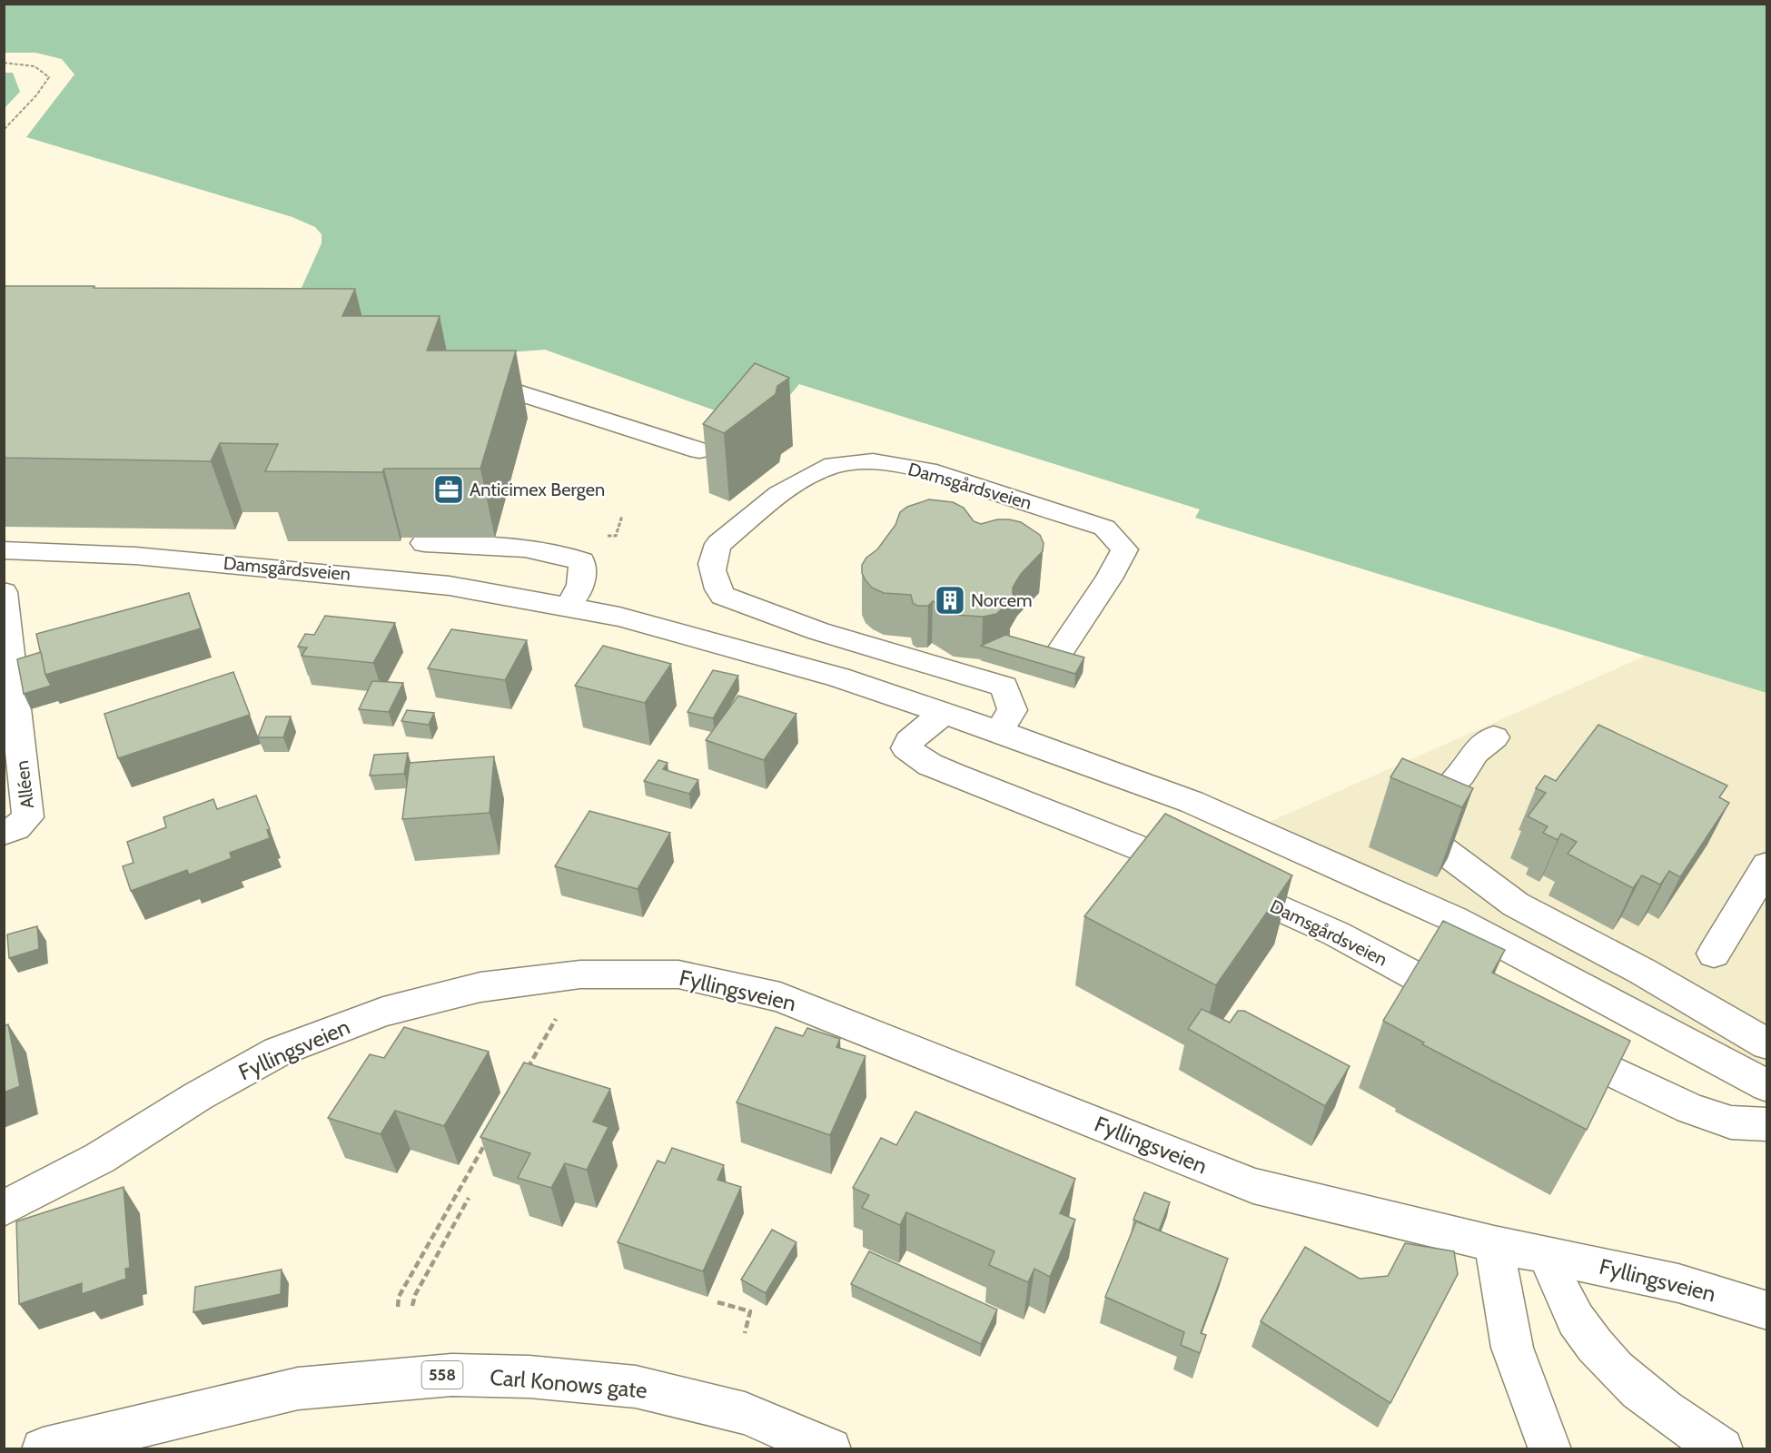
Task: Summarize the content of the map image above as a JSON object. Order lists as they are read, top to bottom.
{
  "streets": {
    "street": [
      "Damsgårdsveien",
      "Alléen",
      "Fyllingsveien",
      "558",
      "Carl Konows gate"
    ]
  },
  "places": {
    "office": ["Anticimex Bergen"],
    "building": ["Norcem"]
  }
}
